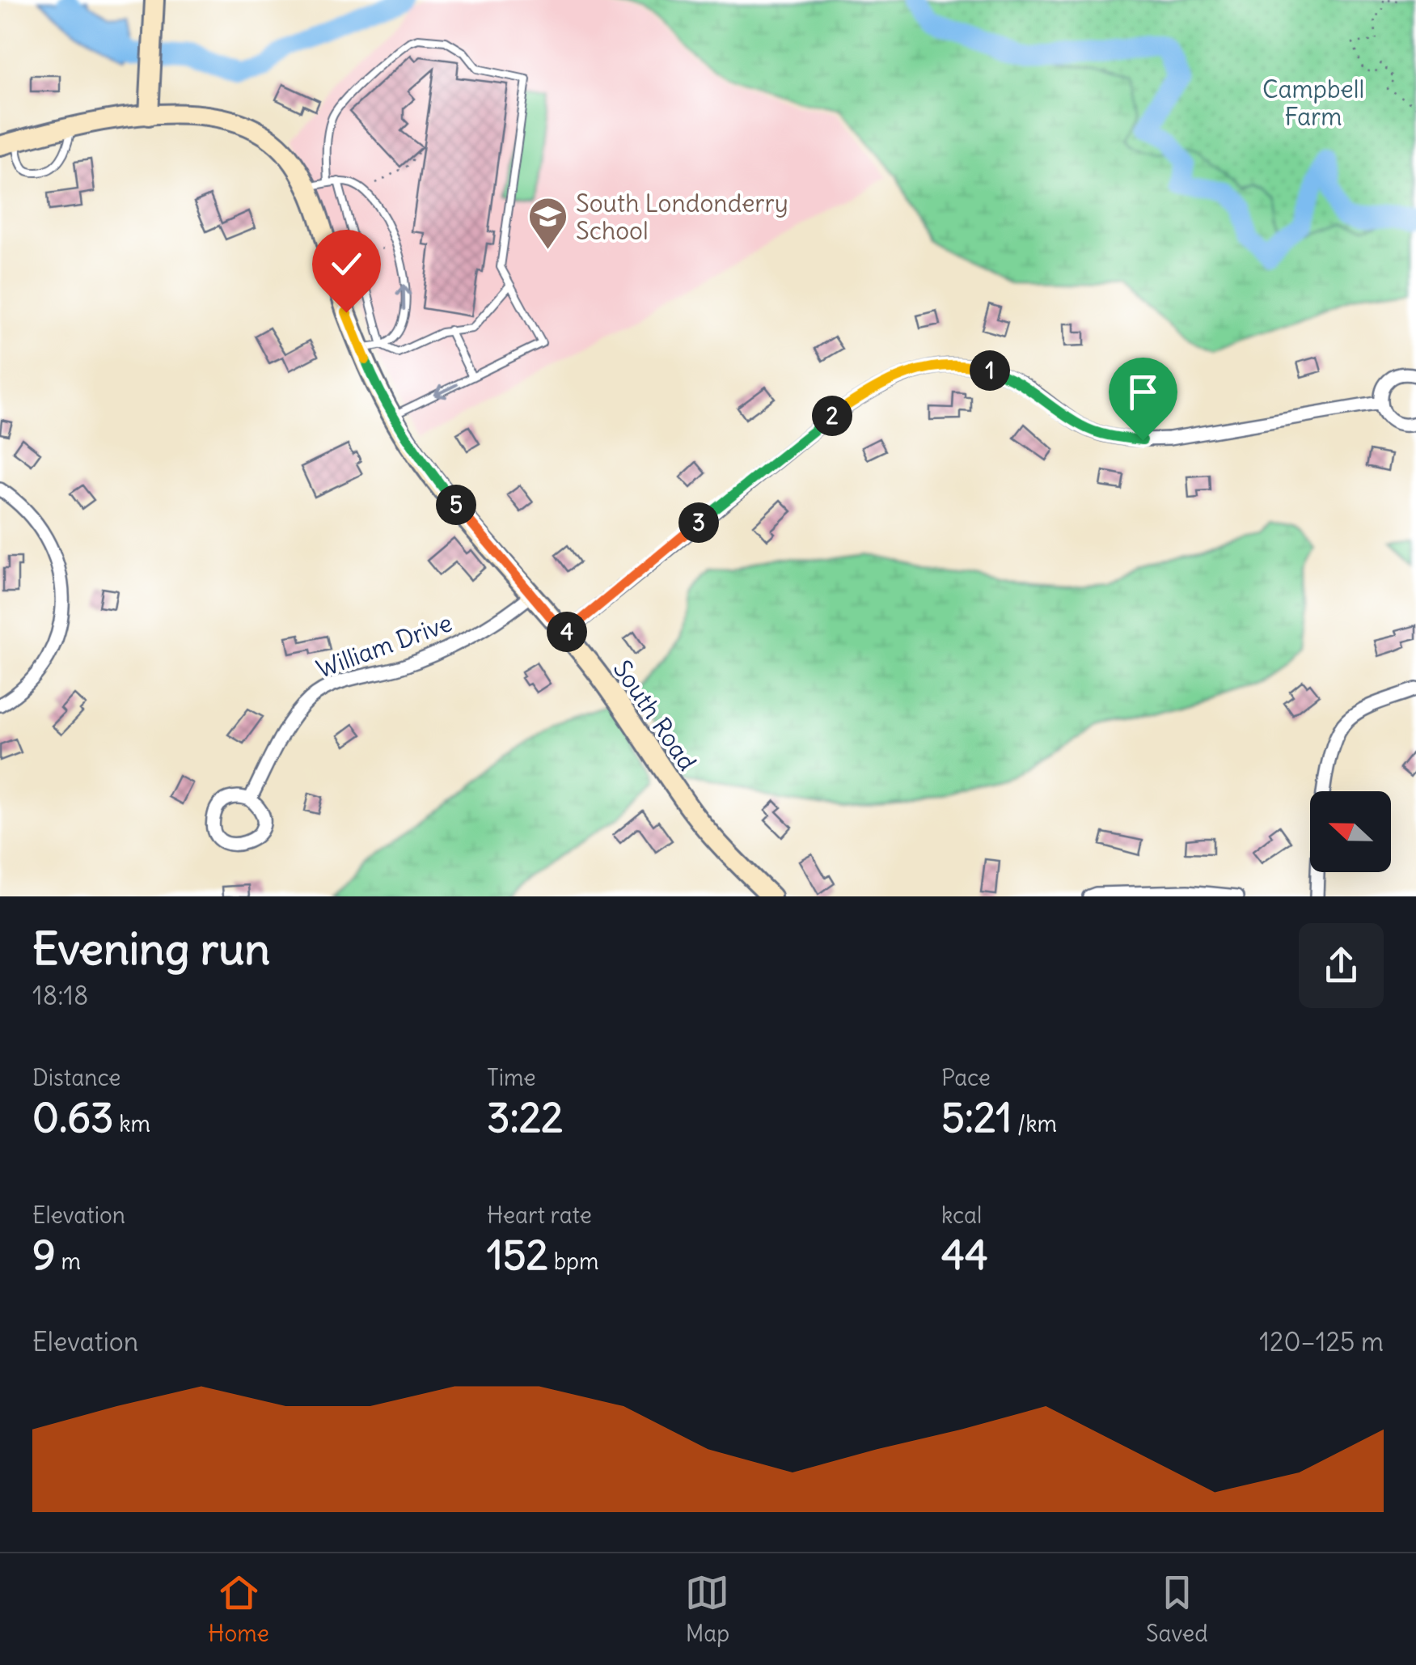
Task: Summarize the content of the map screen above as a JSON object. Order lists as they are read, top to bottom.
{
  "streets": {
    "street": ["William Drive", "South Road"]
  },
  "crossings": [
    ["William Drive", "South Road"]
  ],
  "parks": ["Campbell Farm"],
  "places": {
    "school or university": ["South Londonderry School"]
  },
  "north": "left",
  "page": {
    "pins": [
      "1",
      "2",
      "5",
      "3",
      "4"
    ],
    "heading": ["Evening run", "18:18"],
    "stats": [
      ["Distance", "0.63 km"],
      ["Time", "3:22"],
      ["Pace", "5:21 /km"],
      ["Elevation", "9 m"],
      ["Heart rate", "152 bpm"],
      ["kcal", "44"]
    ],
    "chart": ["Elevation", "120–125 m"],
    "tabs": ["Home", "Map", "Saved"]
  }
}
